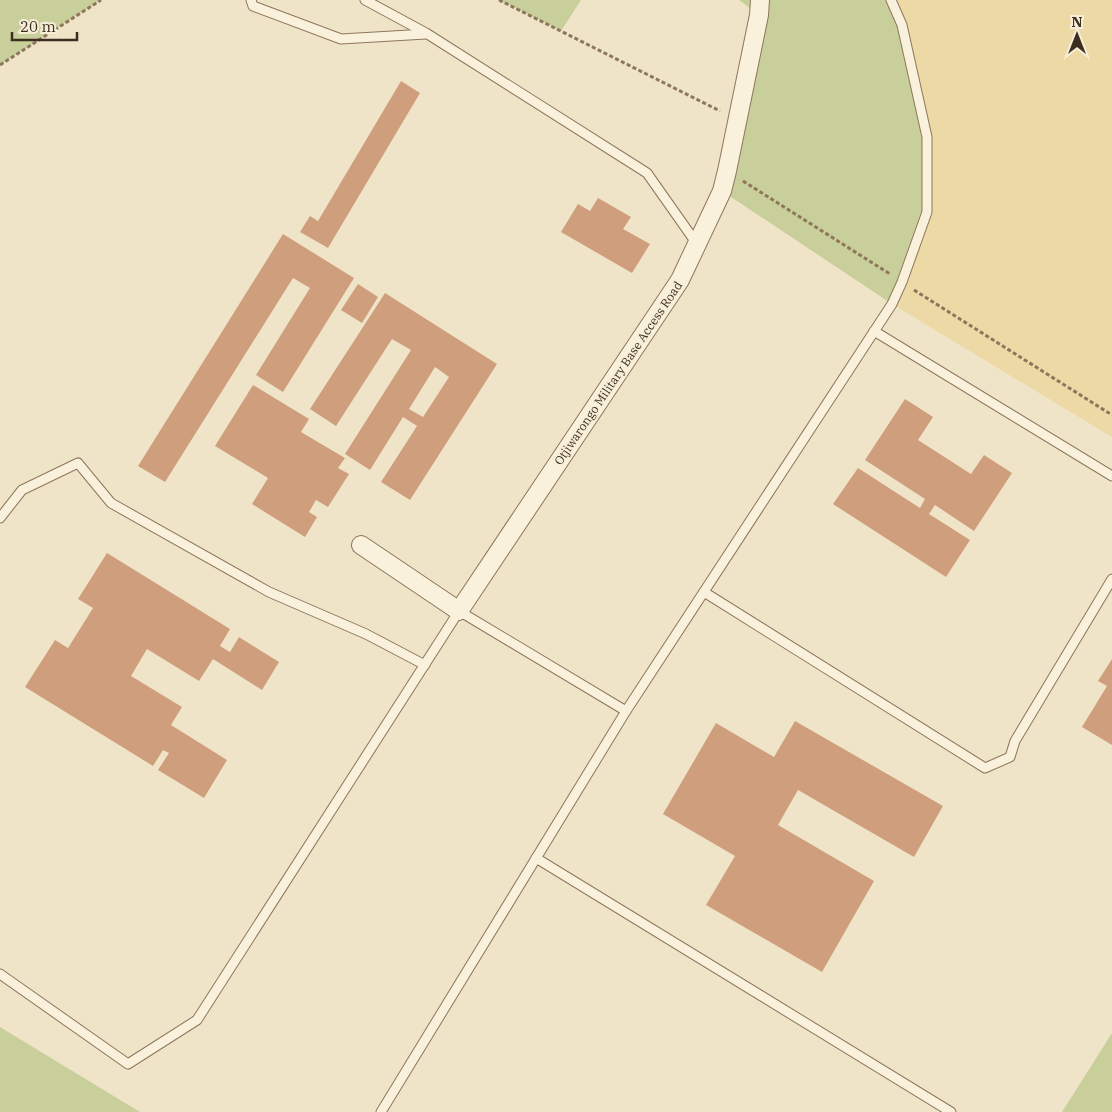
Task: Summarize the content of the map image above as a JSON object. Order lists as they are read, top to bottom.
{
  "streets": {
    "street": ["Otjiwarongo Military Base Access Road"]
  },
  "scale_bar": "20 m",
  "north": "top"
}
